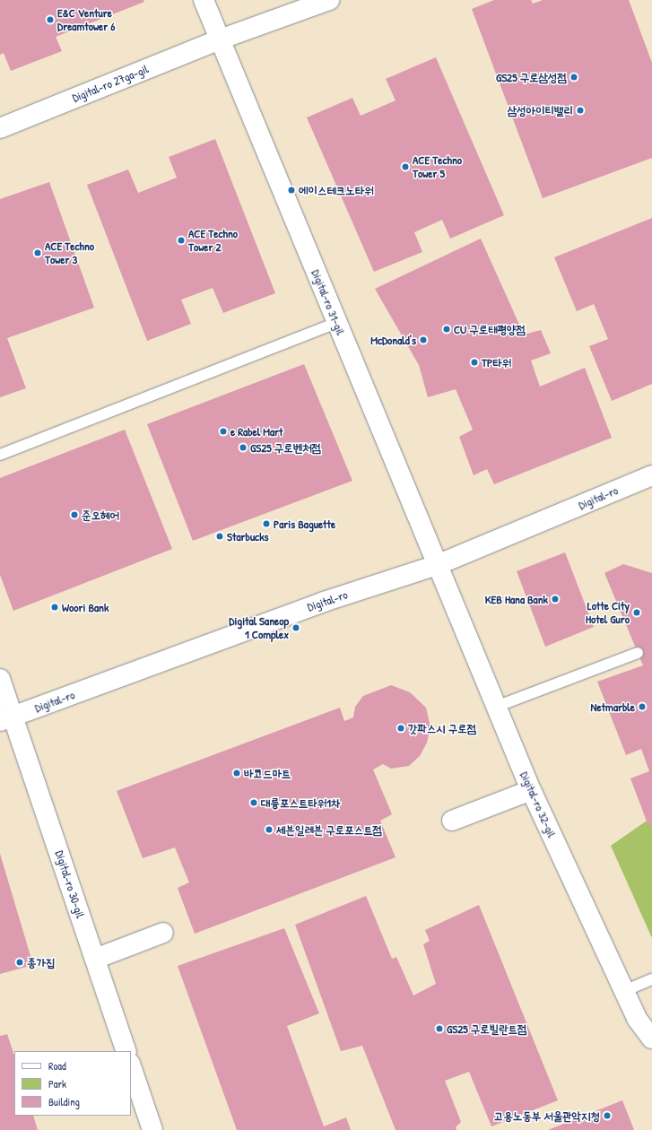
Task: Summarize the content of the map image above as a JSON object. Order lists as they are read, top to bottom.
{
  "streets": {
    "street": [
      "Digital-ro 27ga-gil",
      "Digital-ro 31-gil",
      "Digital-ro",
      "Digital-ro 32-gil",
      "Digital-ro 30-gil"
    ]
  },
  "crossings": [
    ["Digital-ro 27ga-gil", "Digital-ro 31-gil"],
    ["Digital-ro 31-gil", "Digital-ro"],
    ["Digital-ro 31-gil", "Digital-ro 32-gil"],
    ["Digital-ro", "Digital-ro 32-gil"],
    ["Digital-ro", "Digital-ro 30-gil"]
  ],
  "places": [
    "E&C Venture Dreamtower 6",
    "GS25 구로삼성점",
    "삼성아이티밸리",
    "ACE Techno Tower 5",
    "에이스테크노타워",
    "ACE Techno Tower 2",
    "ACE Techno Tower 3",
    "CU 구로태평양점",
    "McDonald's",
    "TP타워",
    "e Rabel Mart",
    "GS25 구로벤처점",
    "준오헤어",
    "Paris Baguette",
    "Starbucks",
    "KEB Hana Bank",
    "Woori Bank",
    "Lotte City Hotel Guro",
    "Digital Saneop 1 Complex",
    "Netmarble",
    "갓파스시 구로점",
    "바코드마트",
    "대륭포스트타워1차",
    "세븐일레븐 구로포스트점",
    "종가집",
    "GS25 구로빌란트점",
    "고용노동부 서울관악지청"
  ],
  "legend": ["Road", "Park", "Building"]
}
